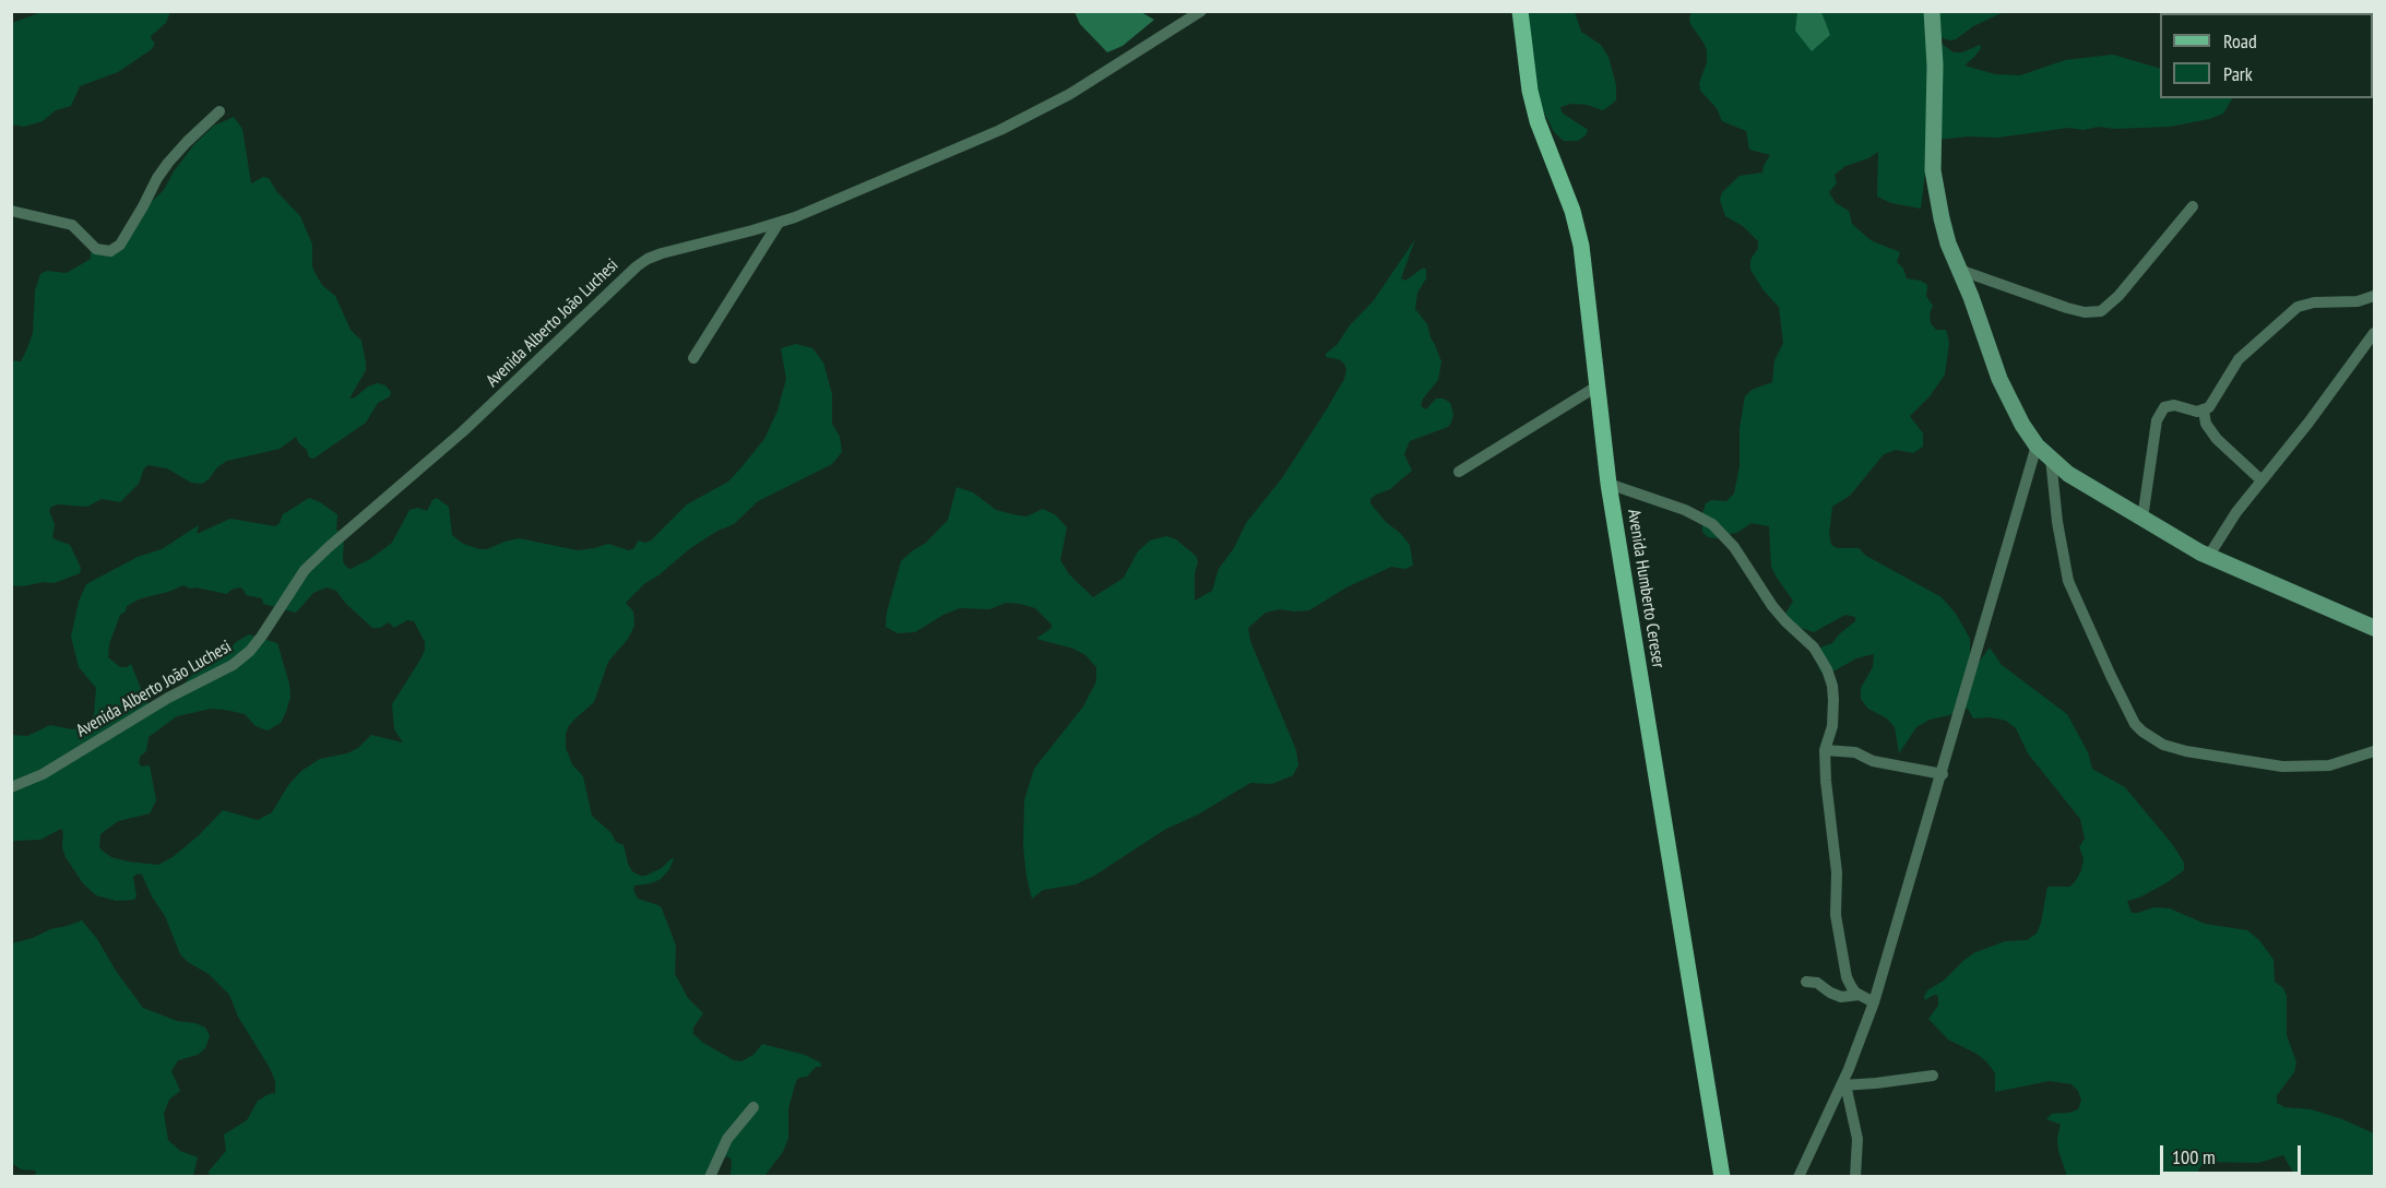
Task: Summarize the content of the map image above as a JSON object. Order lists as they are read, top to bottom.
{
  "streets": {
    "main road": ["Avenida Humberto Cereser"],
    "street": ["Avenida Alberto João Luchesi"]
  },
  "legend": ["Road", "Park"],
  "scale_bar": "100 m"
}
